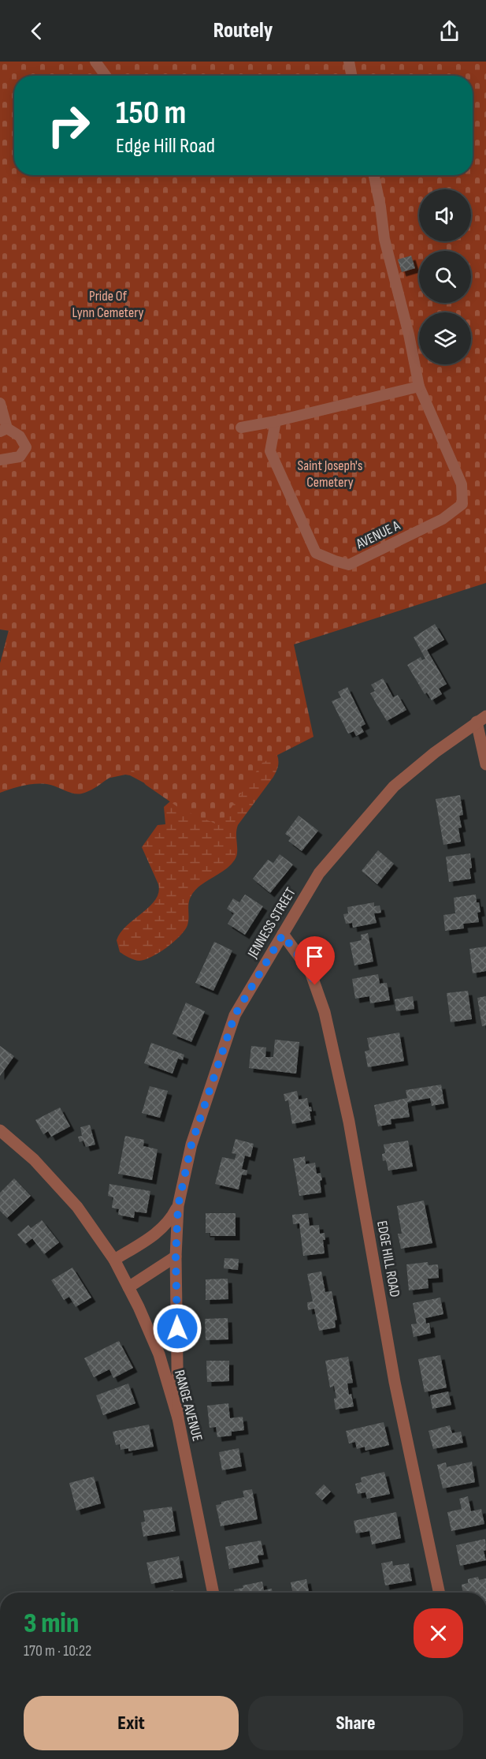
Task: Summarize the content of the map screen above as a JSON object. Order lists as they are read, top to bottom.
{
  "streets": {
    "street": ["JENNESS STREET", "EDGE HILL ROAD", "RANGE AVENUE"],
    "lane": ["AVENUE A"]
  },
  "crossings": [
    ["JENNESS STREET", "EDGE HILL ROAD"],
    ["JENNESS STREET", "RANGE AVENUE"]
  ],
  "parks": ["Pride Of Lynn Cemetery", "Saint Joseph's Cemetery"],
  "page": {
    "header": "Routely",
    "turn": ["150 m", "Edge Hill Road"],
    "heading": ["3 min", "170 m · 10:22"],
    "buttons": ["Exit", "Share"]
  }
}
